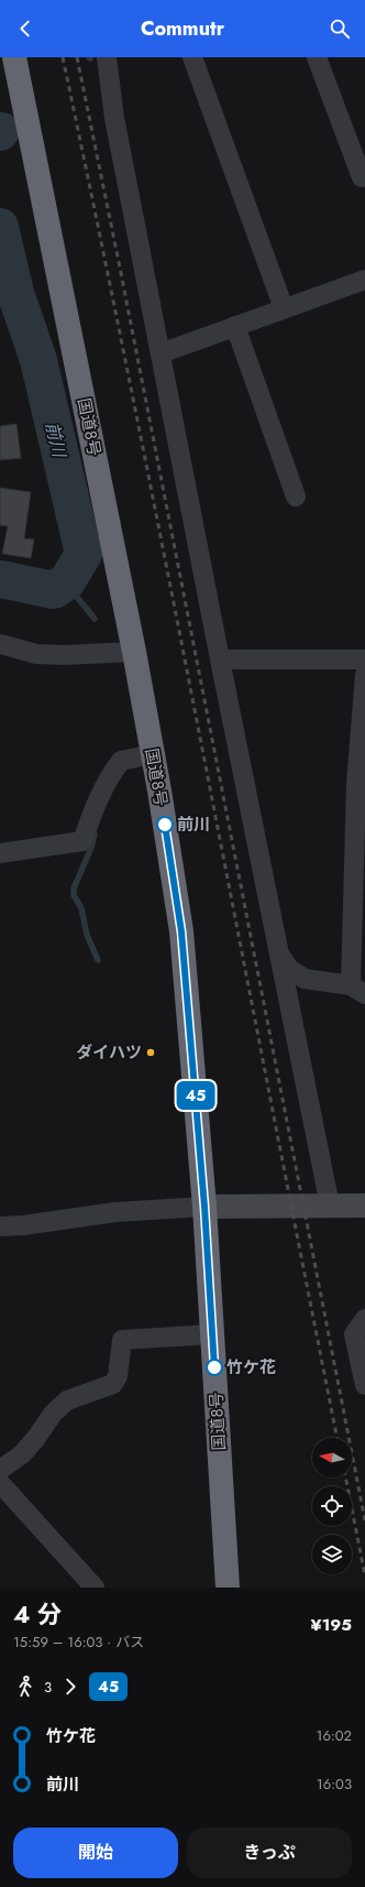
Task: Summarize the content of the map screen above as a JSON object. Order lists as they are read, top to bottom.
{
  "streets": {
    "highway": ["国道8号"]
  },
  "water": ["前川"],
  "places": ["前川", "ダイハツ", "竹ケ花"],
  "lines": ["bus line 45"],
  "north": "left",
  "page": {
    "header": "Commutr",
    "on_map": "45",
    "heading": ["4 分", "15:59 – 16:03 · バス", "¥195"],
    "legs": ["3", "45"],
    "list": [
      {
        "name": "竹ケ花",
        "value": "16:02"
      },
      {
        "name": "前川",
        "value": "16:03"
      }
    ],
    "buttons": ["開始", "きっぷ"]
  }
}
